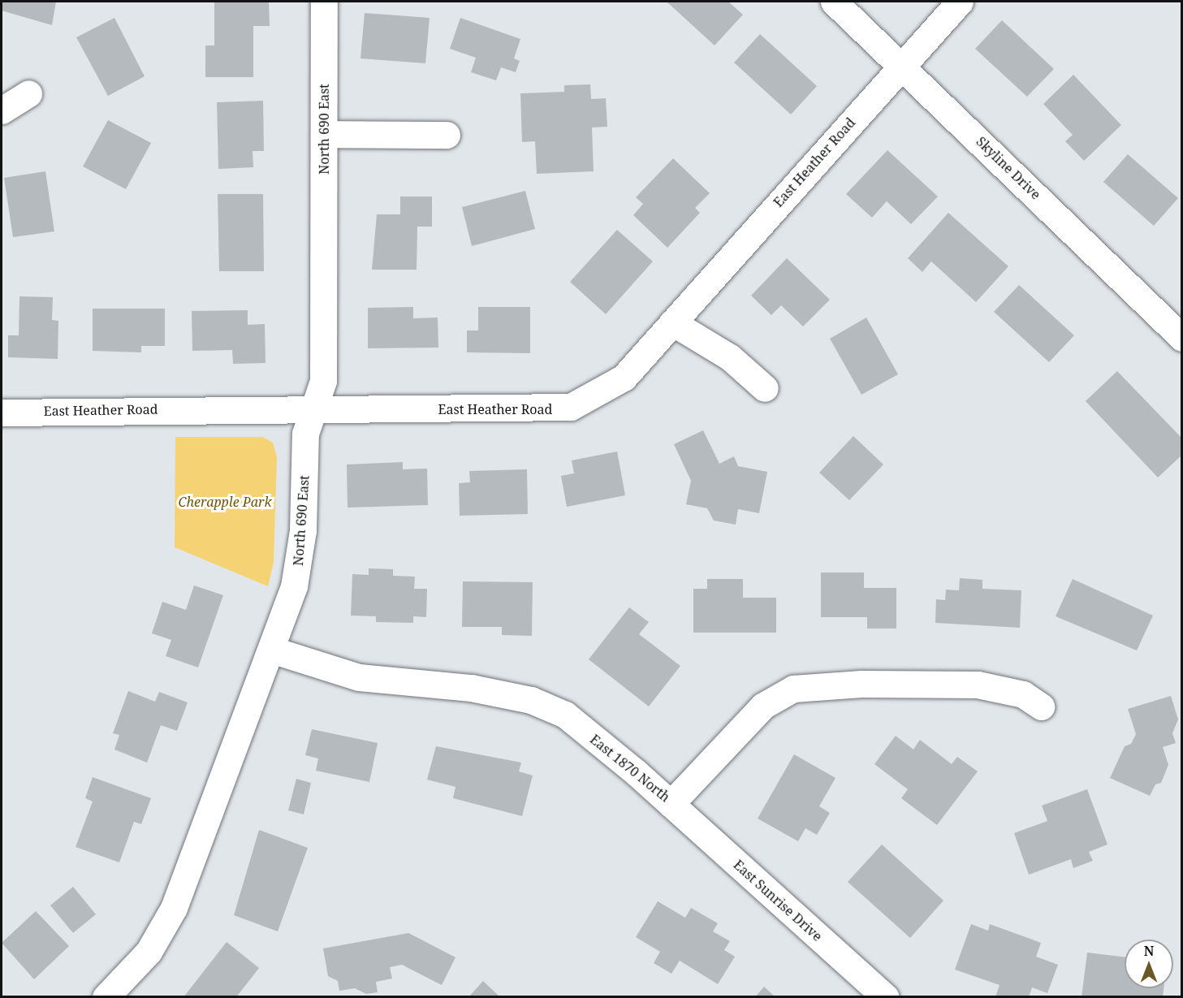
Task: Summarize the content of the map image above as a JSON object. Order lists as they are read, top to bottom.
{
  "streets": {
    "street": [
      "North 690 East",
      "East Heather Road",
      "Skyline Drive",
      "East 1870 North",
      "East Sunrise Drive"
    ]
  },
  "crossings": [
    ["North 690 East", "East Heather Road"],
    ["North 690 East", "East 1870 North"],
    ["East Heather Road", "Skyline Drive"],
    ["East 1870 North", "East Sunrise Drive"]
  ],
  "parks": ["Cherapple Park"],
  "north": "top"
}
